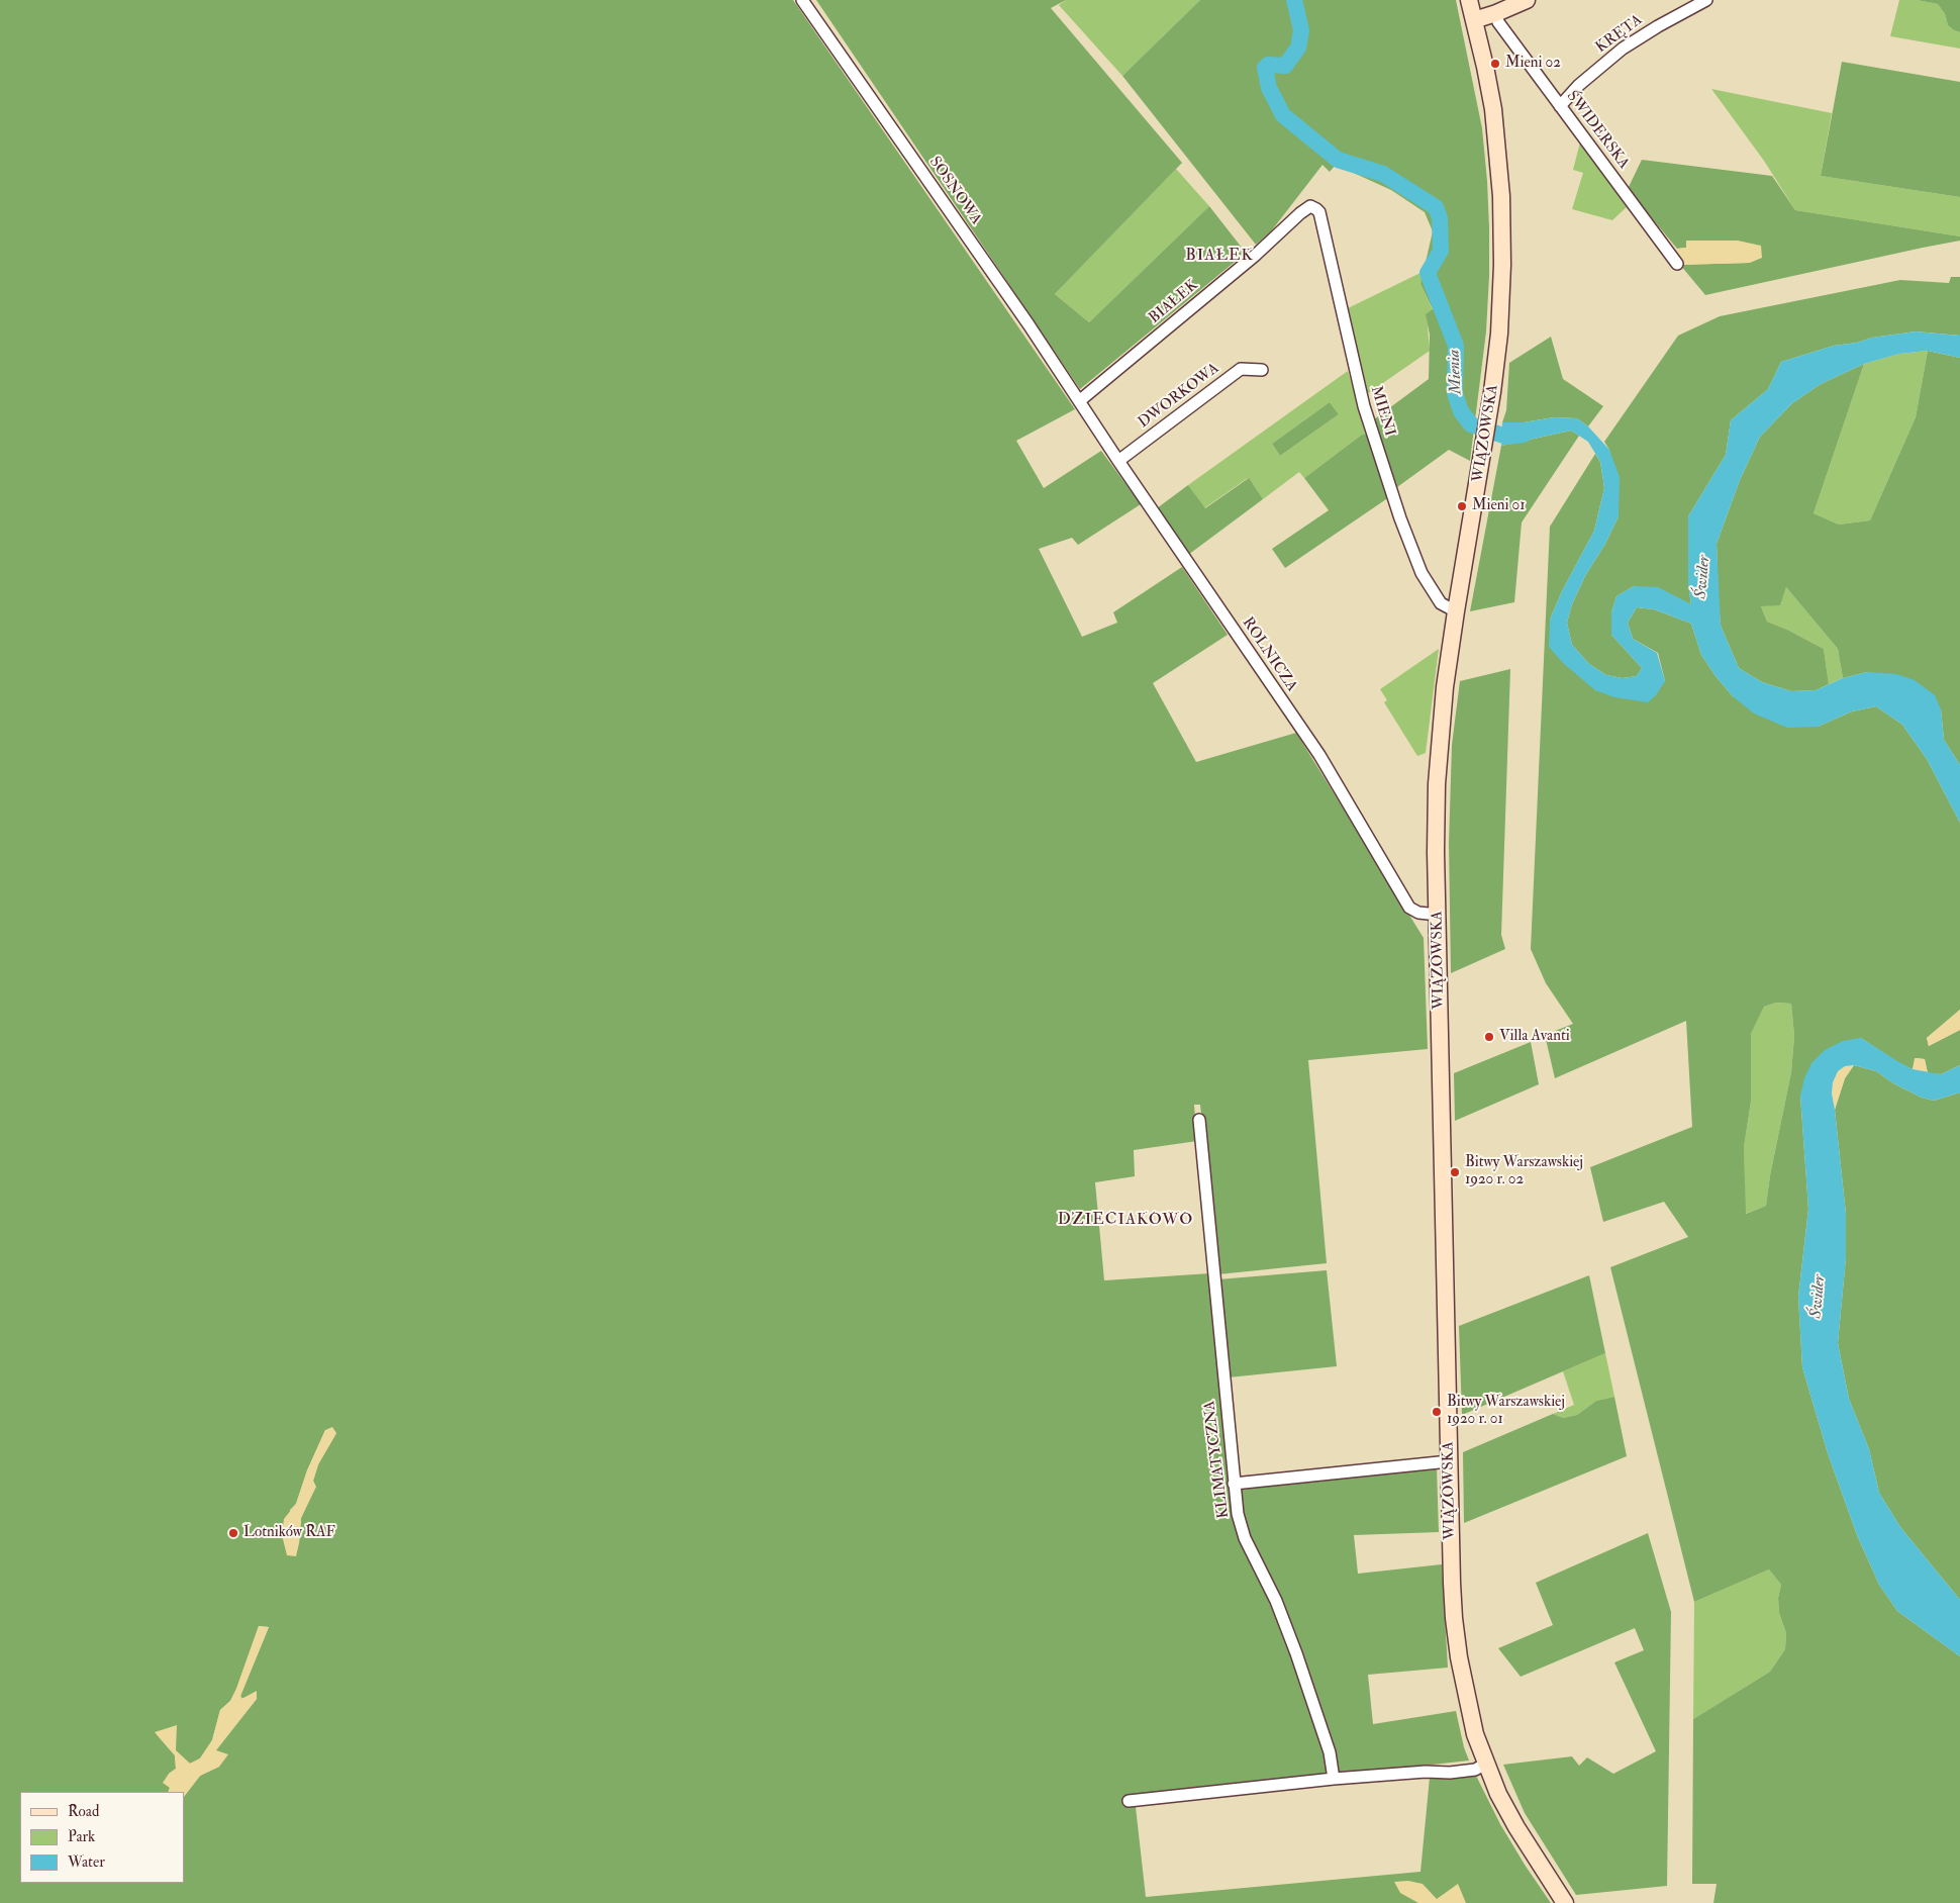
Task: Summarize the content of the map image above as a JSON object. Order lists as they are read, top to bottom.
{
  "streets": {
    "main road": ["WIĄZOWSKA"],
    "street": [
      "KRĘTA",
      "ŚWIDERSKA",
      "SOSNOWA",
      "BIAŁEK",
      "DWORKOWA",
      "MIENI",
      "ROLNICZA",
      "KLIMATYCZNA"
    ]
  },
  "crossings": [
    ["KRĘTA", "ŚWIDERSKA"],
    ["SOSNOWA", "BIAŁEK"],
    ["SOSNOWA", "ROLNICZA"],
    ["BIAŁEK", "MIENI"],
    ["BIAŁEK", "ROLNICZA"],
    ["DWORKOWA", "ROLNICZA"],
    ["MIENI", "WIĄZOWSKA"],
    ["WIĄZOWSKA", "ROLNICZA"]
  ],
  "districts": ["BIAŁEK", "DZIECIAKOWO"],
  "water": ["Mienia", "Świder"],
  "places": [
    "Mieni 02",
    "Mieni 01",
    "Villa Avanti",
    "Bitwy Warszawskiej 1920 r. 02",
    "Bitwy Warszawskiej 1920 r. 01",
    "Lotników RAF"
  ],
  "legend": ["Road", "Park", "Water"]
}
